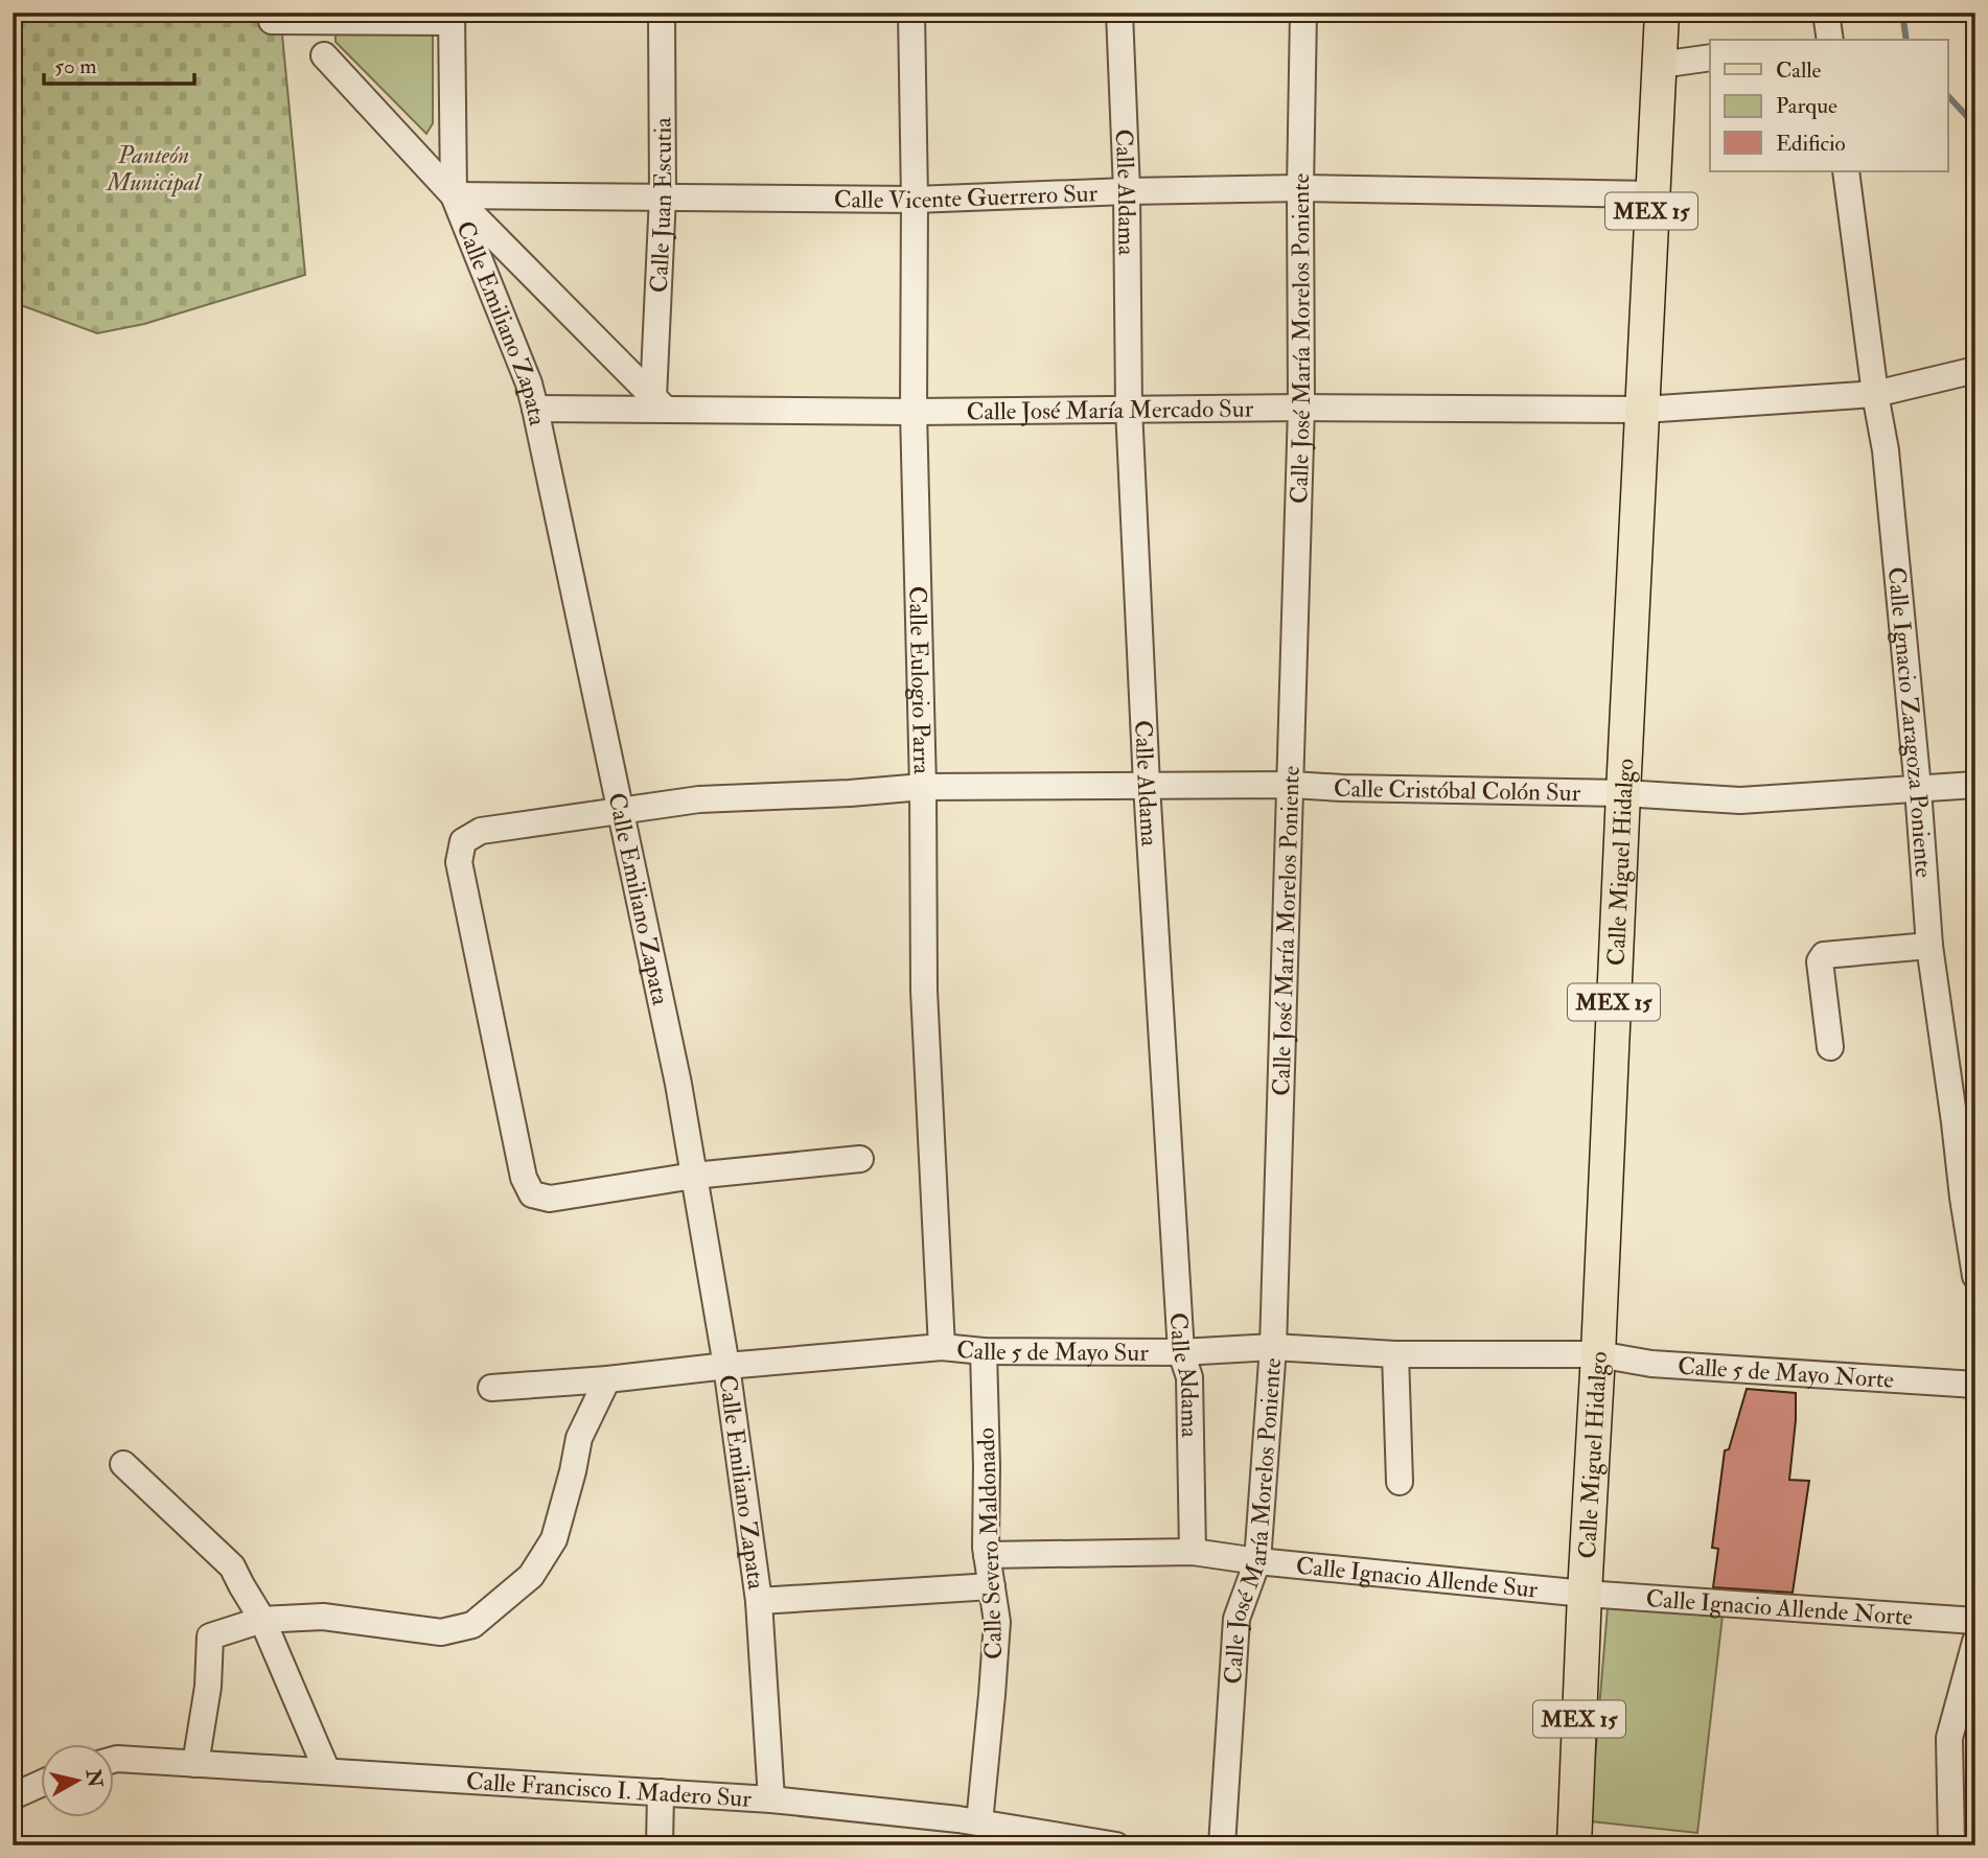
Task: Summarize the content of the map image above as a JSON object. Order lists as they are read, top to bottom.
{
  "streets": {
    "main road": ["MEX 15", "Calle Miguel Hidalgo"],
    "street": [
      "Calle Aldama",
      "Calle Vicente Guerrero Sur",
      "Calle Juan Escutia",
      "Calle Emiliano Zapata",
      "Calle José María Morelos Poniente",
      "Calle José María Mercado Sur",
      "Calle Eulogio Parra",
      "Calle Ignacio Zaragoza Poniente",
      "Calle Cristóbal Colón Sur",
      "Calle 5 de Mayo Sur",
      "Calle 5 de Mayo Norte",
      "Calle Severo Maldonado",
      "Calle Ignacio Allende Sur",
      "Calle Ignacio Allende Norte",
      "Calle Francisco I. Madero Sur"
    ]
  },
  "crossings": [
    ["Calle Aldama", "Calle Vicente Guerrero Sur"],
    ["Calle Aldama", "Calle José María Mercado Sur"],
    ["Calle Aldama", "Calle Cristóbal Colón Sur"],
    ["Calle Aldama", "Calle 5 de Mayo Sur"],
    ["Calle Aldama", "Calle Ignacio Allende Sur"],
    ["Calle Vicente Guerrero Sur", "Calle Juan Escutia"],
    ["Calle Vicente Guerrero Sur", "Calle Emiliano Zapata"],
    ["Calle Vicente Guerrero Sur", "Calle José María Morelos Poniente"],
    ["Calle Vicente Guerrero Sur", "Calle Eulogio Parra"],
    ["Calle Vicente Guerrero Sur", "Calle Miguel Hidalgo"],
    ["Calle Juan Escutia", "Calle José María Mercado Sur"],
    ["Calle Emiliano Zapata", "Calle José María Mercado Sur"],
    ["Calle Emiliano Zapata", "Calle Cristóbal Colón Sur"],
    ["Calle Emiliano Zapata", "Calle 5 de Mayo Sur"],
    ["Calle Emiliano Zapata", "Calle Francisco I. Madero Sur"],
    ["Calle José María Morelos Poniente", "Calle José María Mercado Sur"],
    ["Calle José María Morelos Poniente", "Calle Cristóbal Colón Sur"],
    ["Calle José María Morelos Poniente", "Calle 5 de Mayo Sur"],
    ["Calle José María Morelos Poniente", "Calle Ignacio Allende Sur"],
    ["Calle José María Mercado Sur", "Calle Eulogio Parra"],
    ["Calle José María Mercado Sur", "Calle Ignacio Zaragoza Poniente"],
    ["Calle José María Mercado Sur", "Calle Miguel Hidalgo"],
    ["Calle Eulogio Parra", "Calle Cristóbal Colón Sur"],
    ["Calle Eulogio Parra", "Calle 5 de Mayo Sur"],
    ["Calle Ignacio Zaragoza Poniente", "Calle Cristóbal Colón Sur"],
    ["Calle Cristóbal Colón Sur", "Calle Miguel Hidalgo"],
    ["Calle Miguel Hidalgo", "Calle 5 de Mayo Sur"],
    ["Calle Miguel Hidalgo", "Calle 5 de Mayo Norte"],
    ["Calle Miguel Hidalgo", "Calle Ignacio Allende Sur"],
    ["Calle Miguel Hidalgo", "Calle Ignacio Allende Norte"],
    ["Calle 5 de Mayo Sur", "Calle 5 de Mayo Norte"],
    ["Calle 5 de Mayo Sur", "Calle Severo Maldonado"],
    ["Calle Severo Maldonado", "Calle Ignacio Allende Sur"],
    ["Calle Severo Maldonado", "Calle Francisco I. Madero Sur"],
    ["Calle Ignacio Allende Sur", "Calle Ignacio Allende Norte"]
  ],
  "parks": ["Panteón Municipal"],
  "legend": ["Calle", "Parque", "Edificio"],
  "scale_bar": "50 m",
  "north": "right"
}
